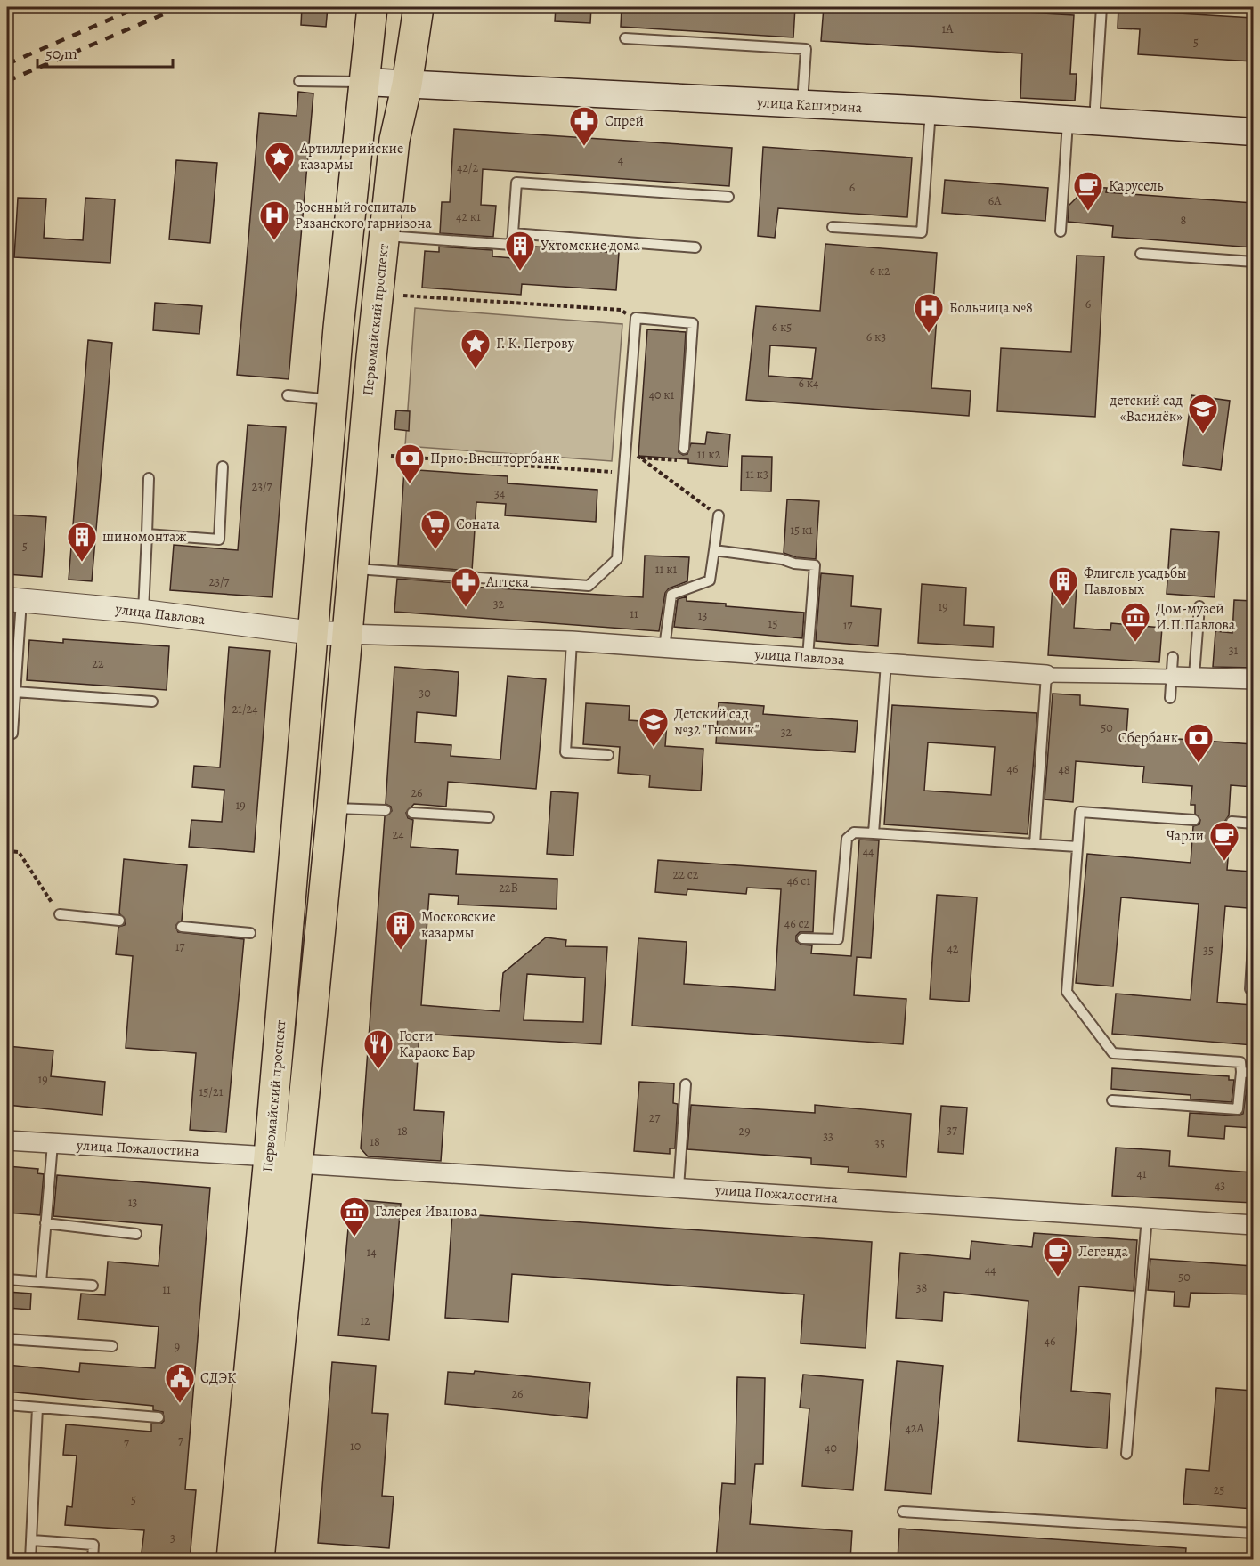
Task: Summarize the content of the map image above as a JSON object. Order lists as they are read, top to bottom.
{
  "streets": {
    "main road": ["улица Каширина", "Первомайский проспект"],
    "street": ["улица Павлова", "улица Пожалостина"]
  },
  "crossings": [
    ["улица Каширина", "Первомайский проспект"],
    ["Первомайский проспект", "улица Павлова"],
    ["Первомайский проспект", "улица Пожалостина"]
  ],
  "places": {
    "pharmacy": ["Спрей", "Аптека"],
    "place": ["Артиллерийские казармы", "Г. К. Петрову"],
    "cafe": ["Карусель", "Чарли", "Легенда"],
    "hospital": ["Военный госпиталь Рязанского гарнизона", "Больница №8"],
    "building": [
      "Ухтомские дома",
      "шиномонтаж",
      "Флигель усадьбы Павловых",
      "Московские казармы"
    ],
    "school or university": ["детский сад «Василёк»", "Детский сад №32 \"Гномик\""],
    "bank": ["Прио-Внешторгбанк", "Сбербанк"],
    "supermarket": ["Соната"],
    "museum": ["Дом-музей И.П.Павлова", "Галерея Иванова"],
    "restaurant": ["Гости Караоке Бар"],
    "public building": ["СДЭК"]
  },
  "house_numbers": [
    "1А",
    "5",
    "4",
    "42/2",
    "6",
    "6А",
    "42 к1",
    "8",
    "6 к2",
    "6",
    "6 к5",
    "6 к3",
    "6 к4",
    "40 к1",
    "11 к2",
    "11 к3",
    "23/7",
    "34",
    "15 к1",
    "5",
    "11 к1",
    "23/7",
    "32",
    "19",
    "11",
    "13",
    "15",
    "17",
    "31",
    "22",
    "30",
    "21/24",
    "50",
    "32",
    "46",
    "48",
    "26",
    "19",
    "24",
    "44",
    "22 с2",
    "46 с1",
    "22В",
    "46 с2",
    "17",
    "42",
    "35",
    "19",
    "15/21",
    "27",
    "37",
    "18",
    "29",
    "33",
    "18",
    "35",
    "41",
    "43",
    "13",
    "14",
    "44",
    "50",
    "38",
    "11",
    "12",
    "46",
    "9",
    "26",
    "42А",
    "7",
    "7",
    "10",
    "40",
    "25",
    "5",
    "3"
  ],
  "scale_bar": "50 m"
}
